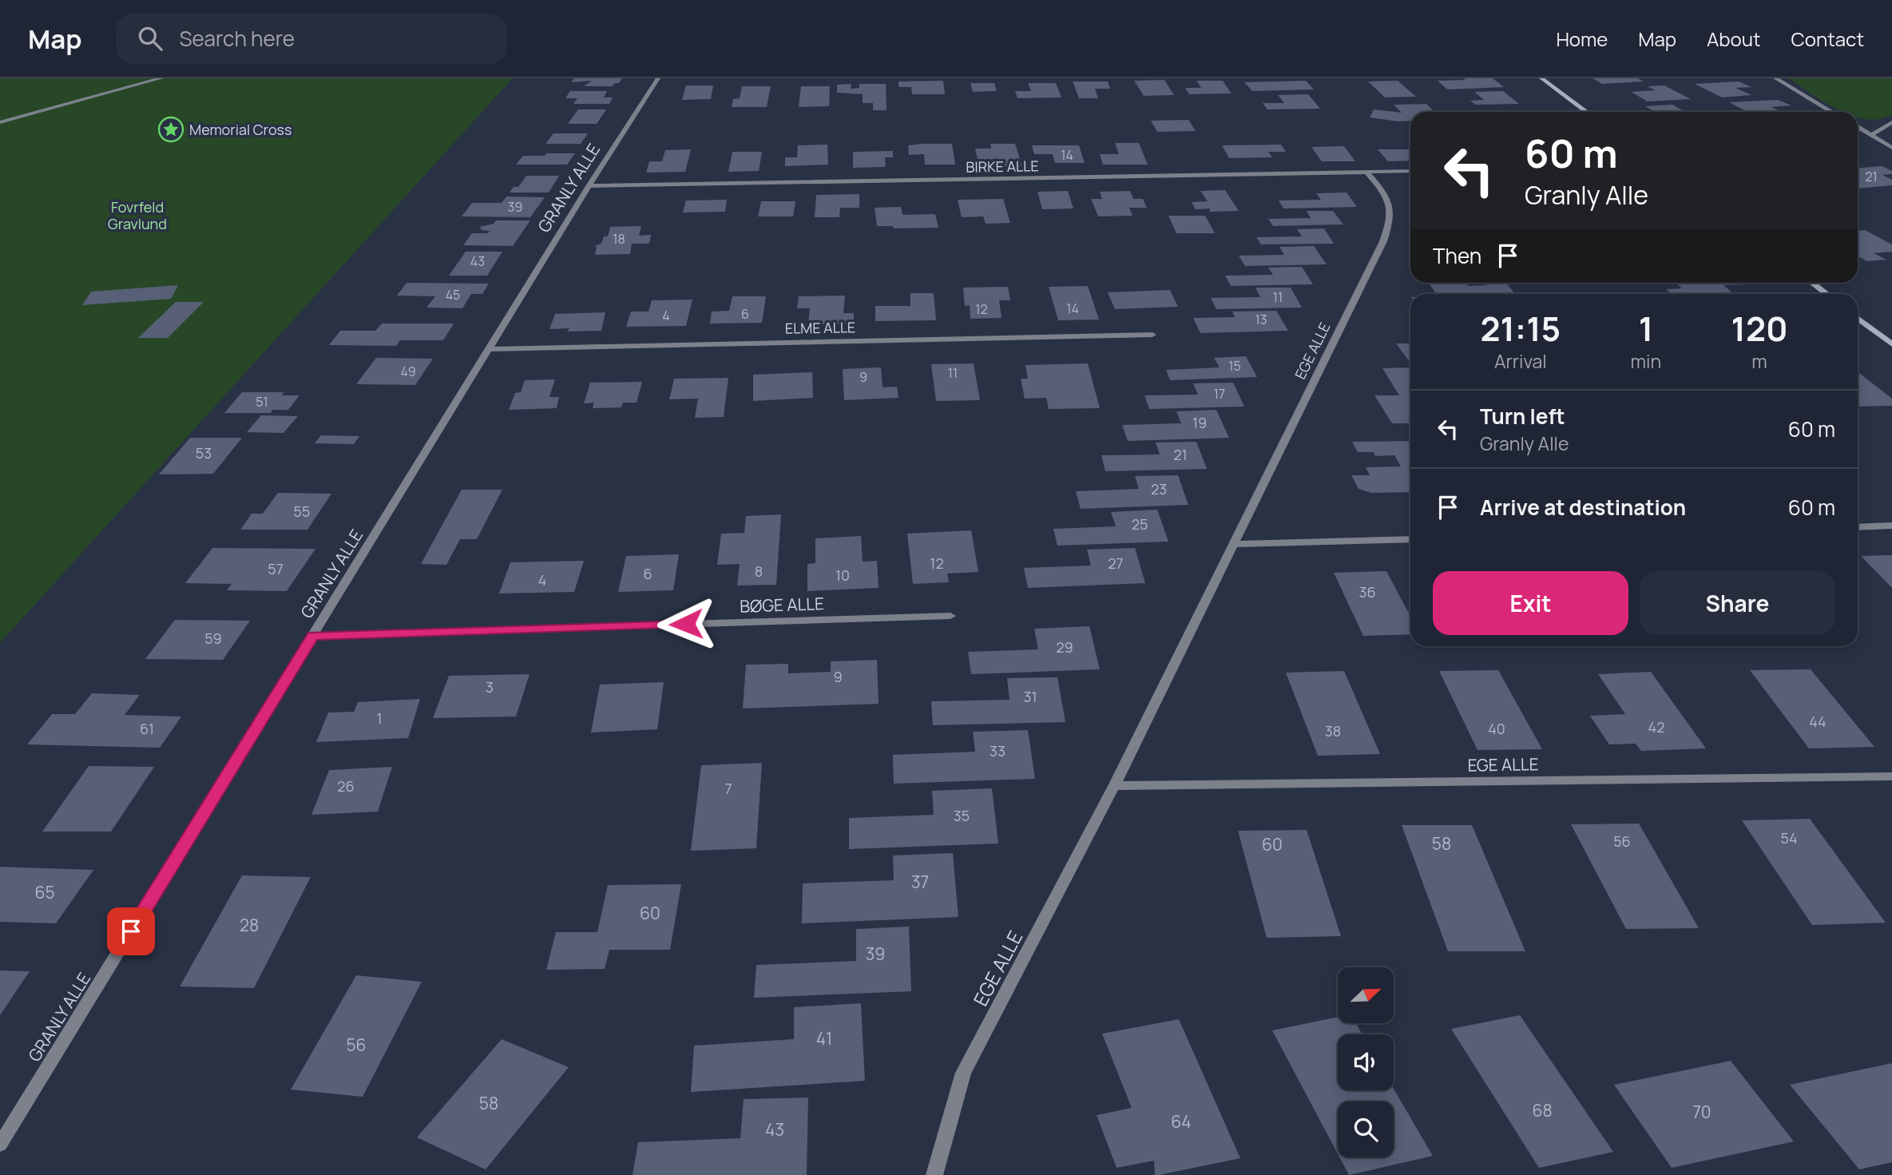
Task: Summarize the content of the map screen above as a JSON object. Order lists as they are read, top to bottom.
{
  "streets": {
    "street": [
      "BIRKE ALLE",
      "GRANLY ALLE",
      "ELME ALLE",
      "EGE ALLE",
      "BØGE ALLE"
    ]
  },
  "crossings": [
    ["BIRKE ALLE", "GRANLY ALLE"],
    ["BIRKE ALLE", "EGE ALLE"],
    ["GRANLY ALLE", "ELME ALLE"],
    ["GRANLY ALLE", "BØGE ALLE"]
  ],
  "parks": ["Fovrfeld Gravlund"],
  "places": {
    "place": ["Memorial Cross"]
  },
  "house_numbers": [
    "14",
    "21",
    "39",
    "18",
    "43",
    "45",
    "11",
    "14",
    "12",
    "6",
    "4",
    "13",
    "15",
    "49",
    "11",
    "9",
    "17",
    "51",
    "19",
    "53",
    "21",
    "23",
    "55",
    "25",
    "12",
    "27",
    "57",
    "8",
    "6",
    "10",
    "4",
    "36",
    "59",
    "29",
    "9",
    "3",
    "31",
    "1",
    "44",
    "42",
    "61",
    "40",
    "38",
    "33",
    "26",
    "7",
    "35",
    "54",
    "56",
    "58",
    "60",
    "37",
    "65",
    "60",
    "28",
    "39",
    "41",
    "56",
    "58",
    "68",
    "70",
    "64",
    "43"
  ],
  "north": "top right",
  "page": {
    "header": "Map",
    "search": "Search here",
    "nav": [
      "Home",
      "Map",
      "About",
      "Contact"
    ],
    "turn": ["60 m", "Granly Alle"],
    "then": "Then",
    "eta": [
      "21:15",
      "Arrival",
      "1",
      "min",
      "120",
      "m"
    ],
    "list": [
      {
        "name": "Turn left",
        "note": "Granly Alle",
        "value": "60 m"
      },
      {
        "name": "Arrive at destination",
        "value": "60 m"
      }
    ],
    "buttons": ["Exit", "Share"]
  }
}
